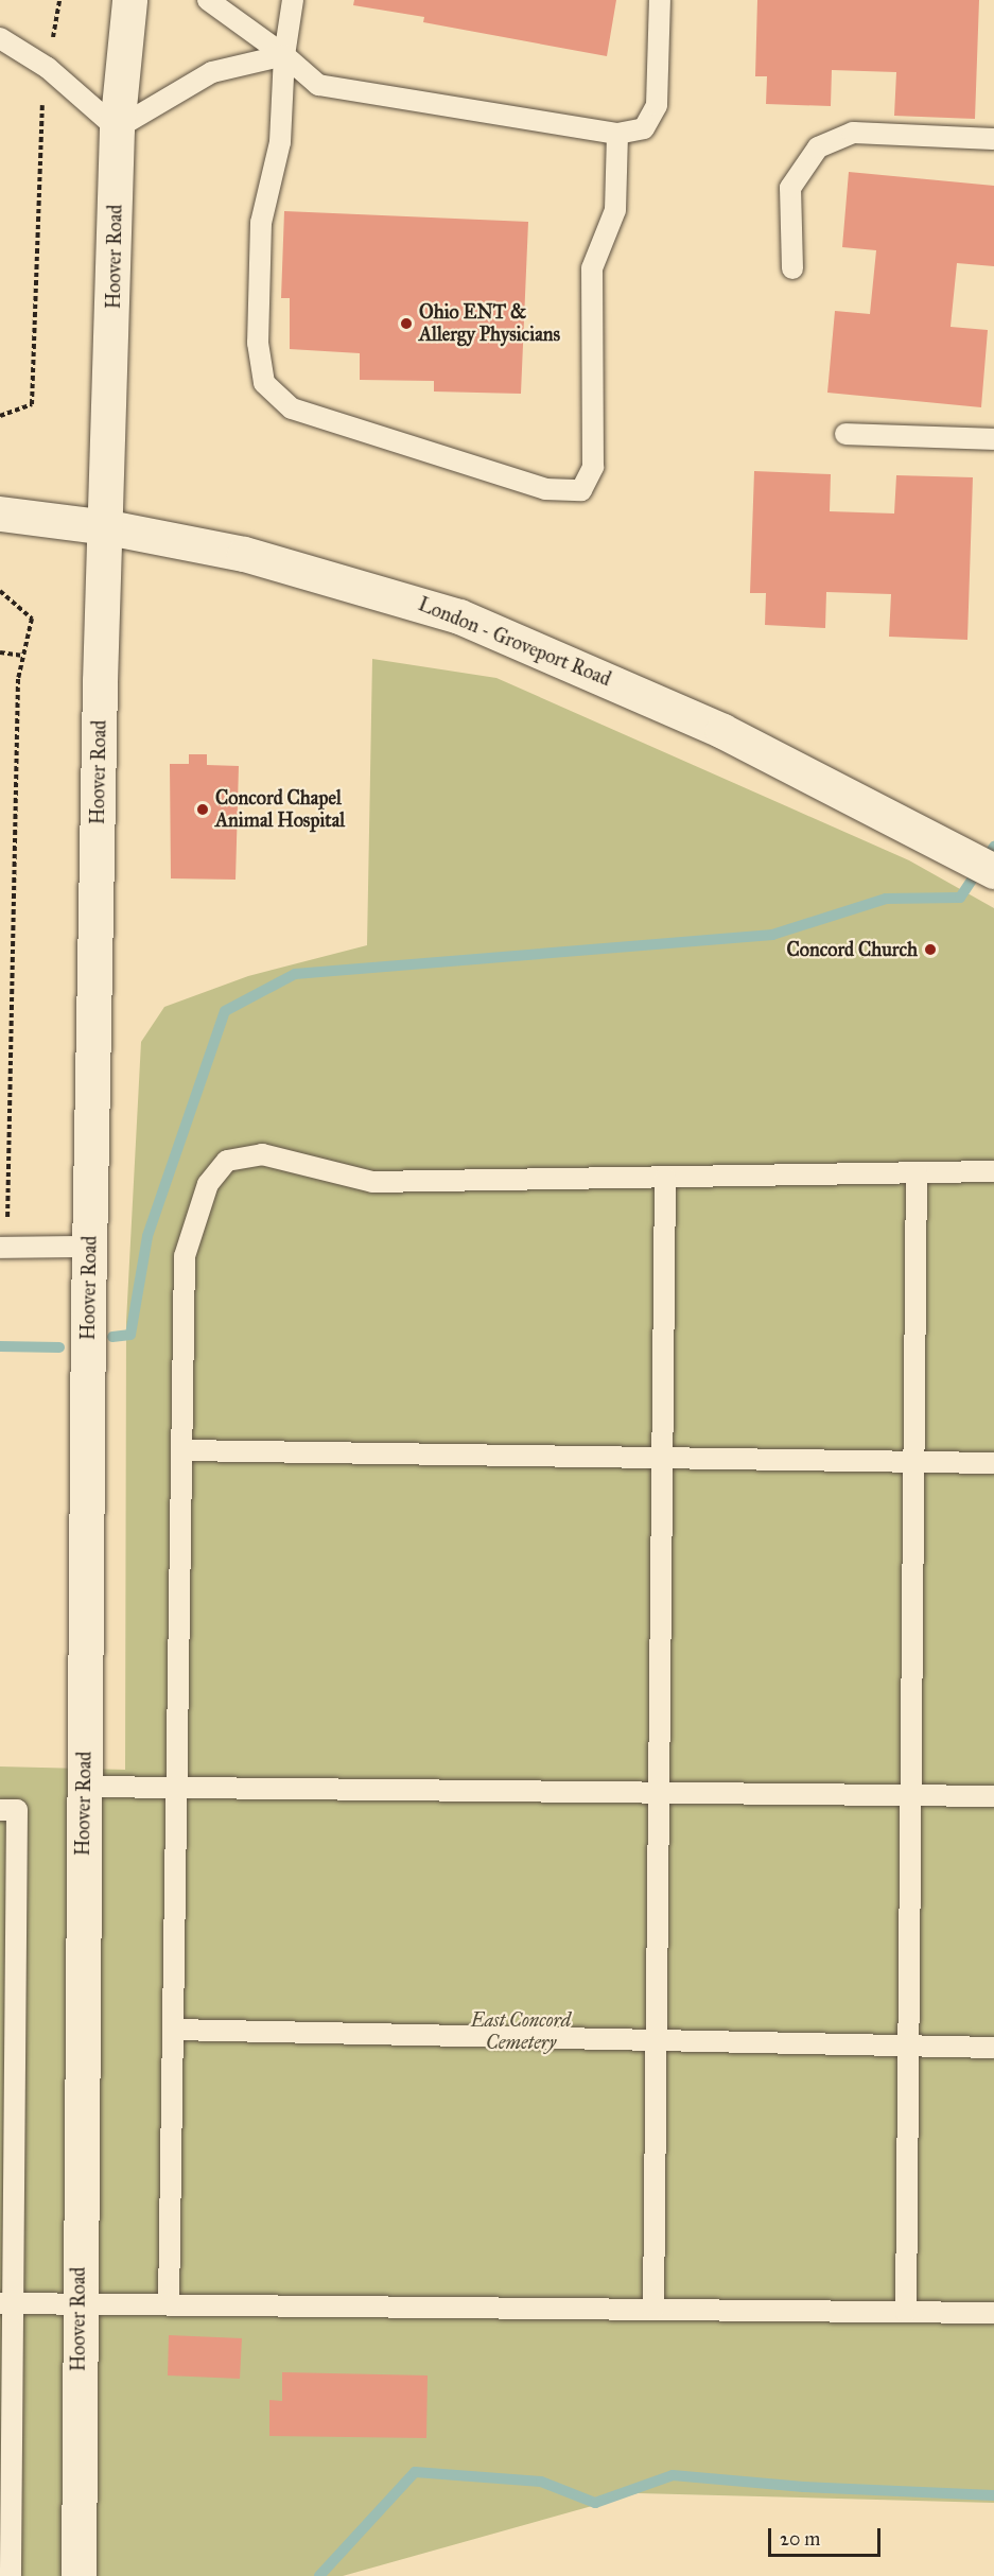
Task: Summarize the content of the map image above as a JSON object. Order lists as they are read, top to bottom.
{
  "streets": {
    "street": ["Hoover Road", "London - Groveport Road"]
  },
  "crossings": [
    ["Hoover Road", "London - Groveport Road"]
  ],
  "parks": ["East Concord Cemetery"],
  "places": ["Ohio ENT & Allergy Physicians", "Concord Chapel Animal Hospital", "Concord Church"],
  "scale_bar": "20 m"
}
